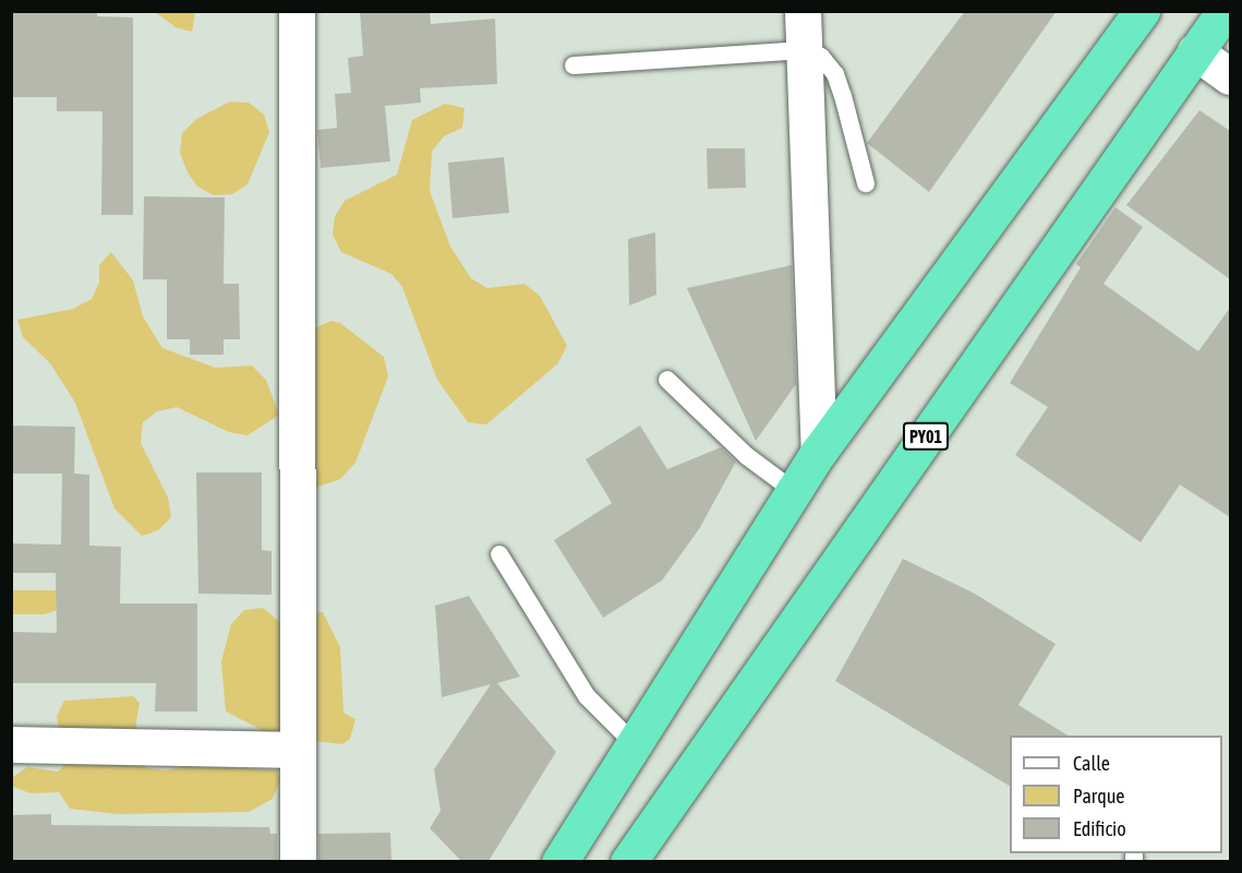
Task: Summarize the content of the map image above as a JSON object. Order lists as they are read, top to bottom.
{
  "streets": {
    "highway": ["PY01"]
  },
  "legend": ["Calle", "Parque", "Edificio"]
}
